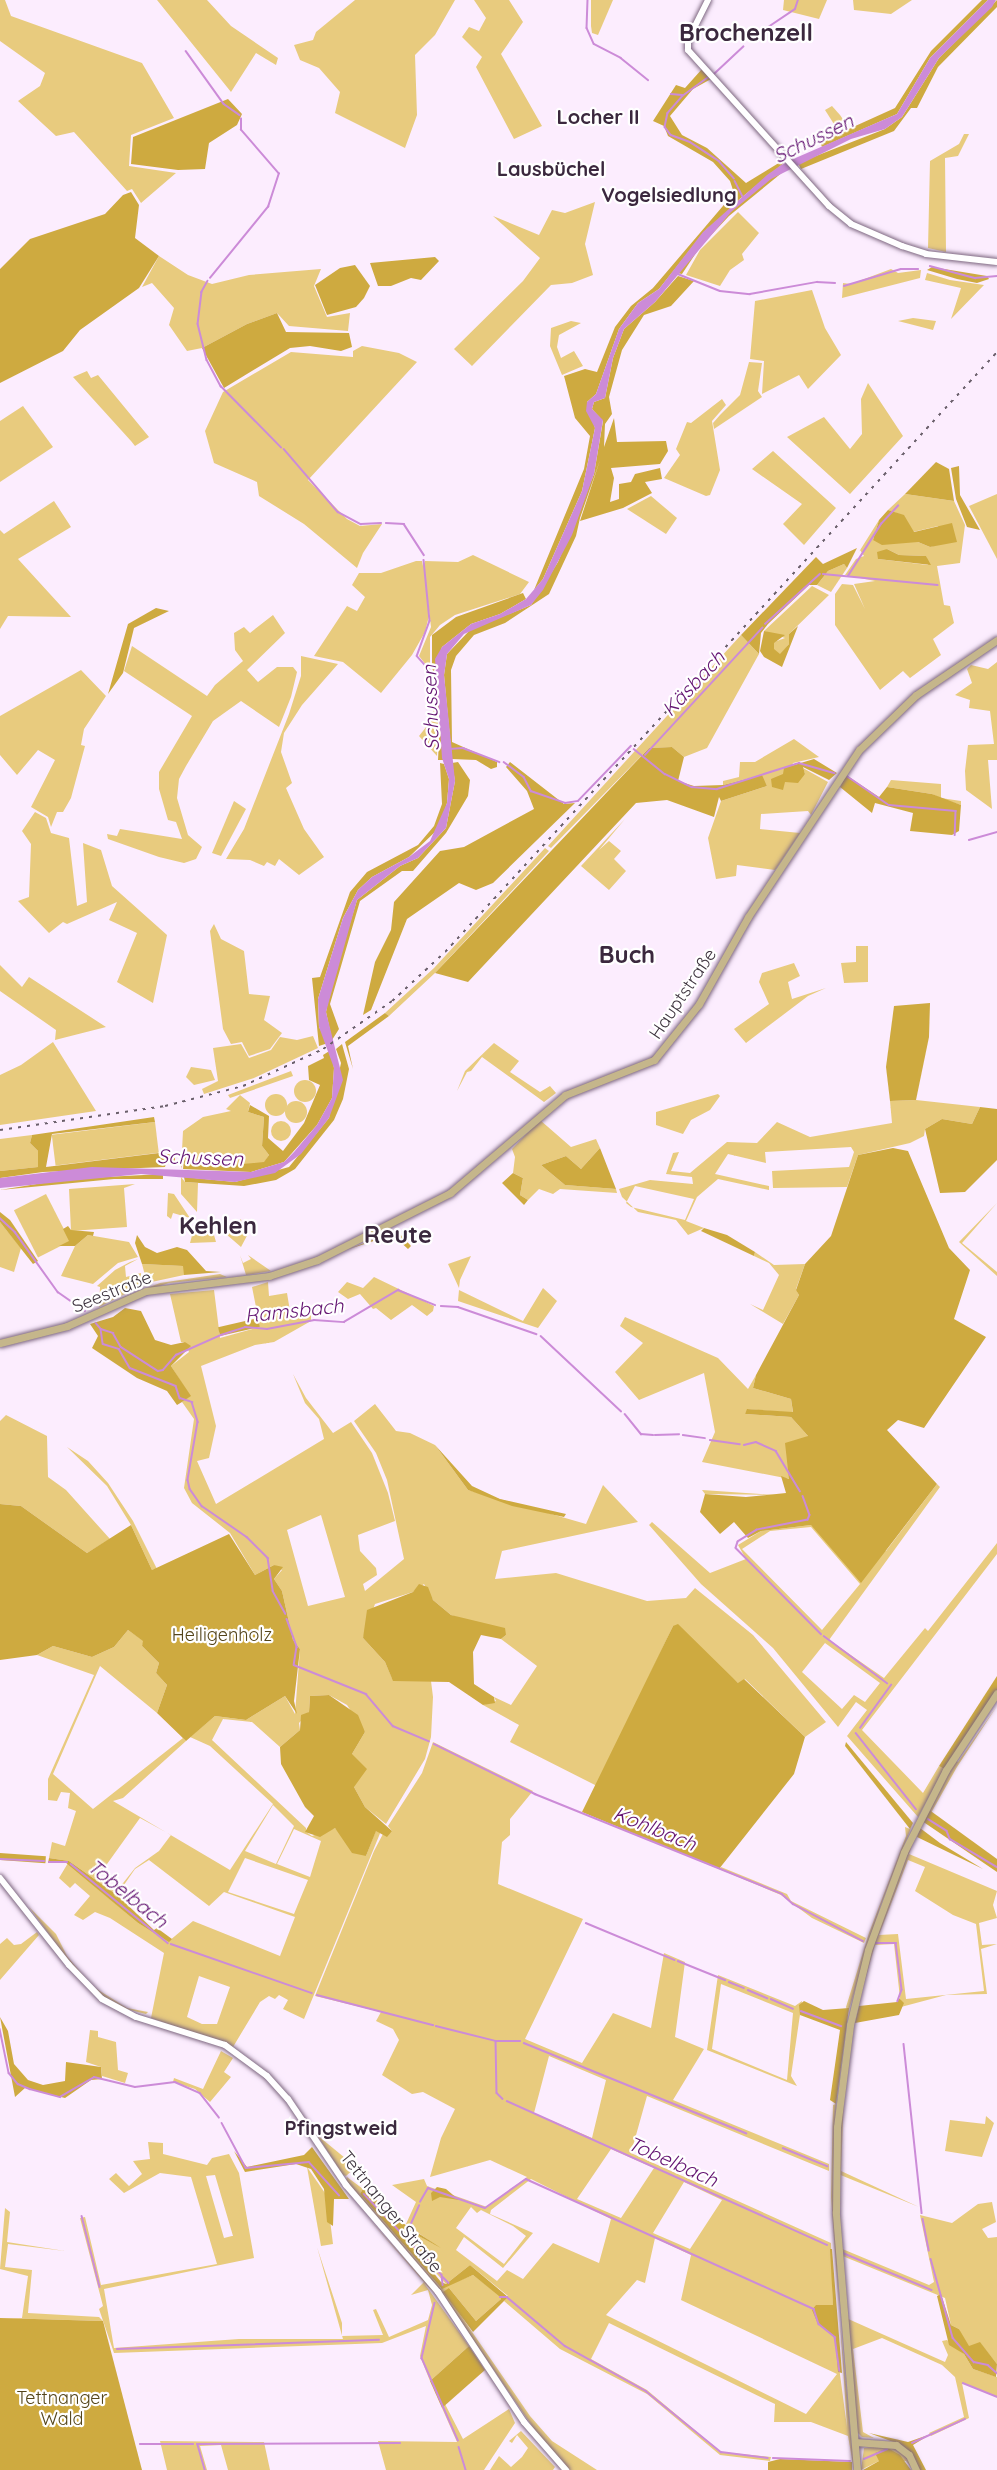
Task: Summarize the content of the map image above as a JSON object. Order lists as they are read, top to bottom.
{
  "streets": {
    "main road": ["Hauptstraße", "Seestraße", "Tettnanger Straße"]
  },
  "crossings": [
    ["Hauptstraße", "Seestraße"]
  ],
  "districts": [
    "Brochenzell",
    "Locher II",
    "Lausbüchel",
    "Vogelsiedlung",
    "Buch",
    "Kehlen",
    "Reute",
    "Pfingstweid"
  ],
  "water": [
    "Schussen",
    "Käsbach",
    "Ramsbach",
    "Kohlbach",
    "Tobelbach"
  ],
  "parks": ["Heiligenholz", "Tettnanger Wald"]
}
